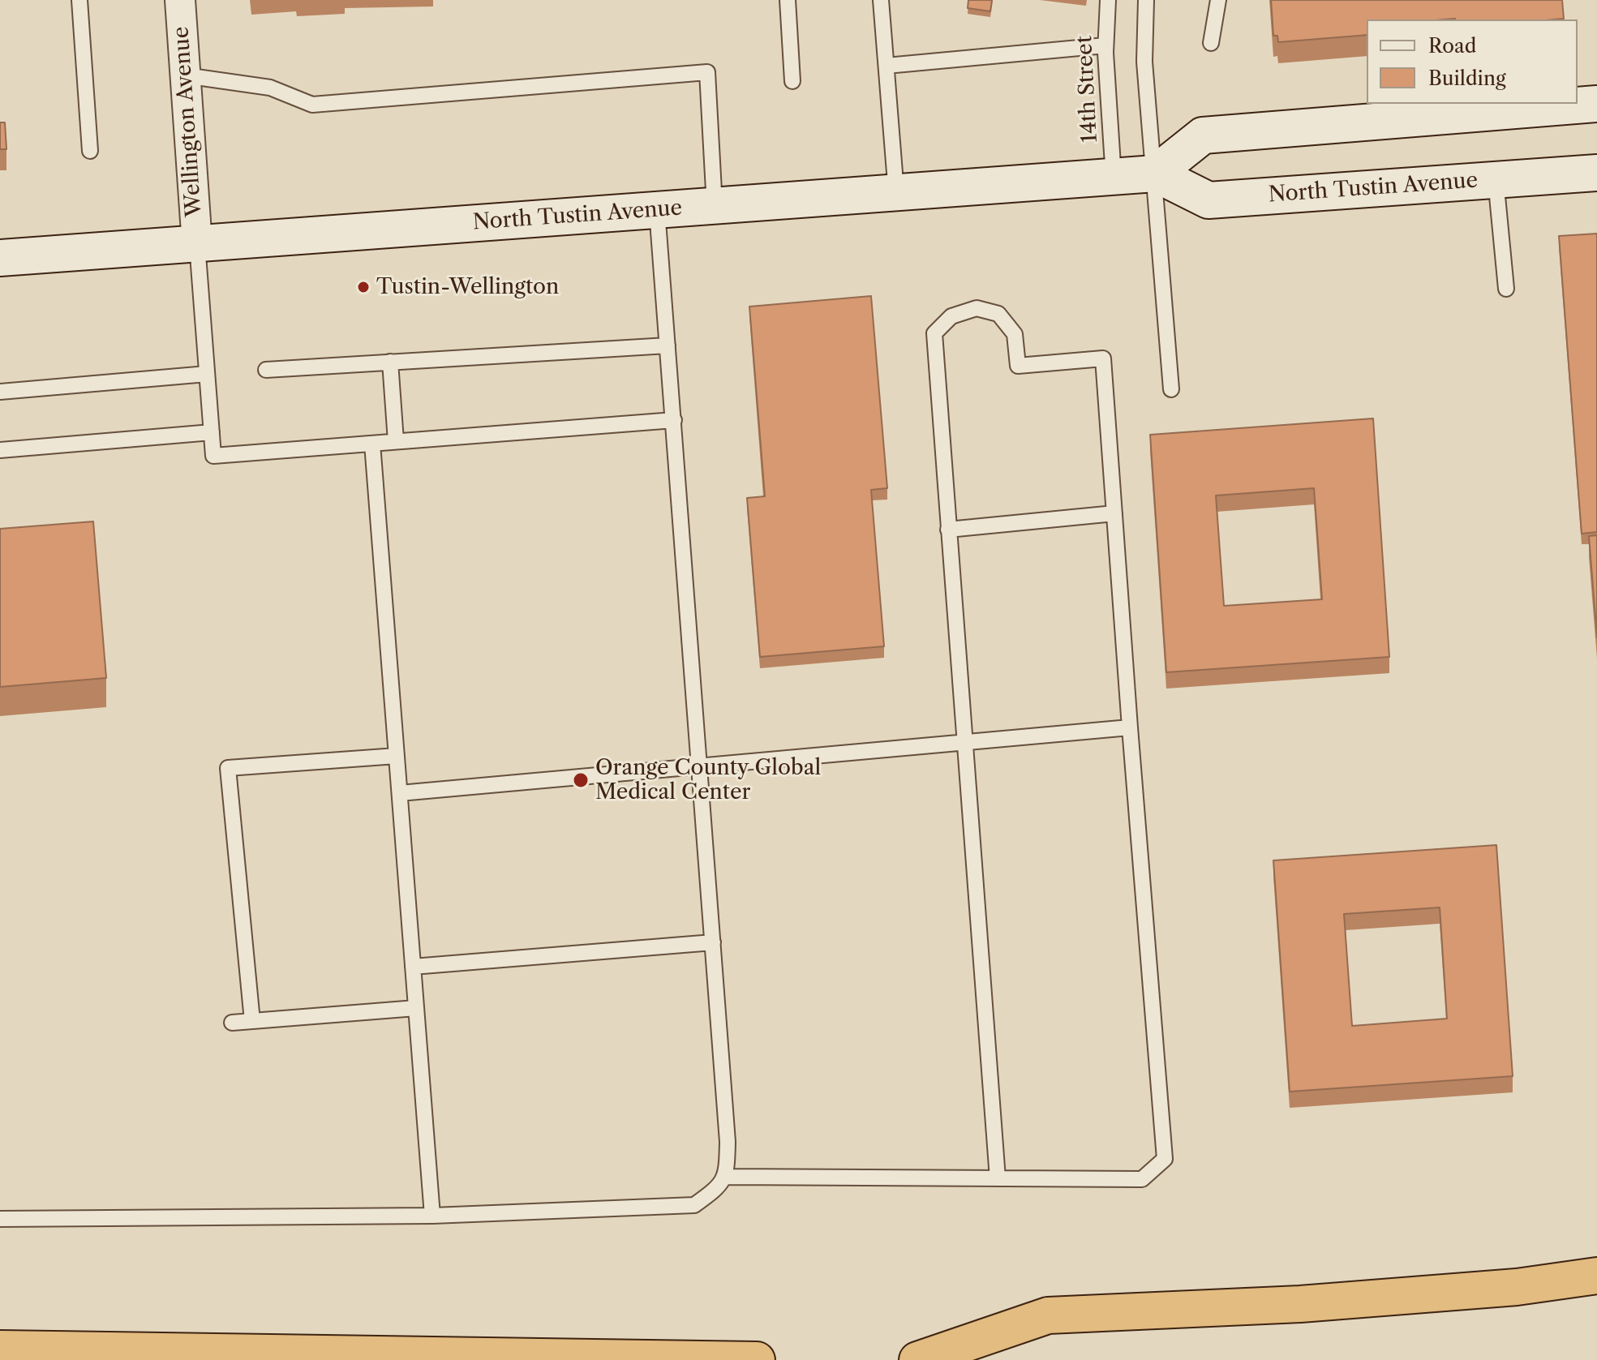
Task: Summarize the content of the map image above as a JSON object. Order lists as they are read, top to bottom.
{
  "streets": {
    "main road": ["North Tustin Avenue"],
    "street": ["Wellington Avenue"],
    "lane": ["14th Street"]
  },
  "crossings": [
    ["14th Street", "North Tustin Avenue"],
    ["Wellington Avenue", "North Tustin Avenue"]
  ],
  "places": ["Tustin-Wellington", "Orange County Global Medical Center"],
  "legend": ["Road", "Building"]
}
